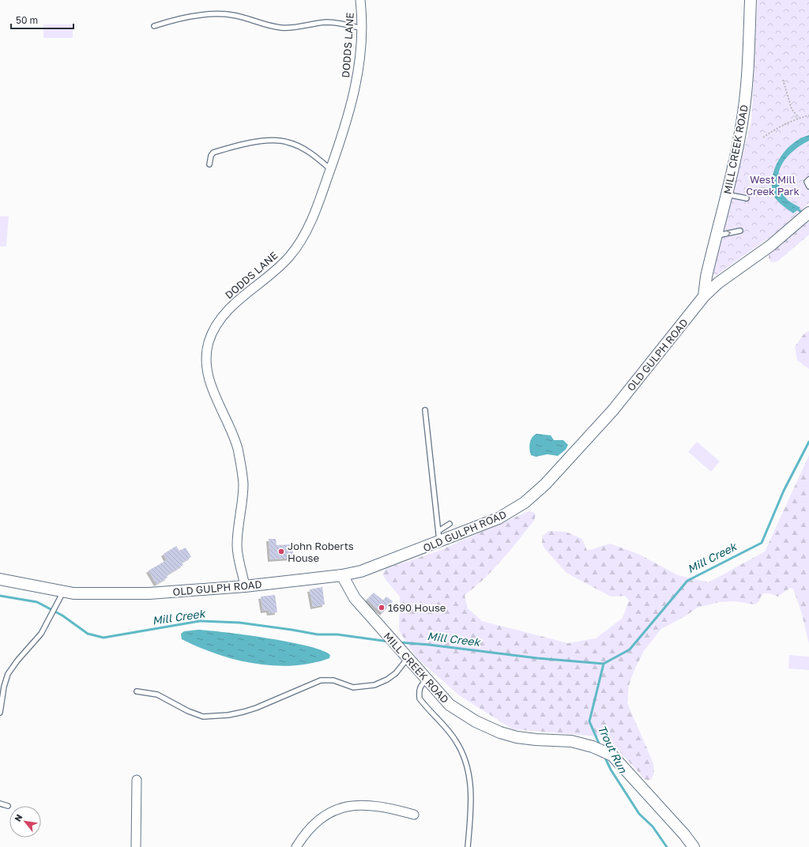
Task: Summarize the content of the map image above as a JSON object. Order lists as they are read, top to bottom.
{
  "streets": {
    "street": ["DODDS LANE", "MILL CREEK ROAD", "OLD GULPH ROAD"]
  },
  "crossings": [
    ["DODDS LANE", "OLD GULPH ROAD"],
    ["MILL CREEK ROAD", "OLD GULPH ROAD"]
  ],
  "water": ["Mill Creek", "Trout Run"],
  "parks": ["West Mill Creek Park"],
  "places": ["John Roberts House", "1690 House"],
  "scale_bar": "50 m",
  "north": "top left"
}
